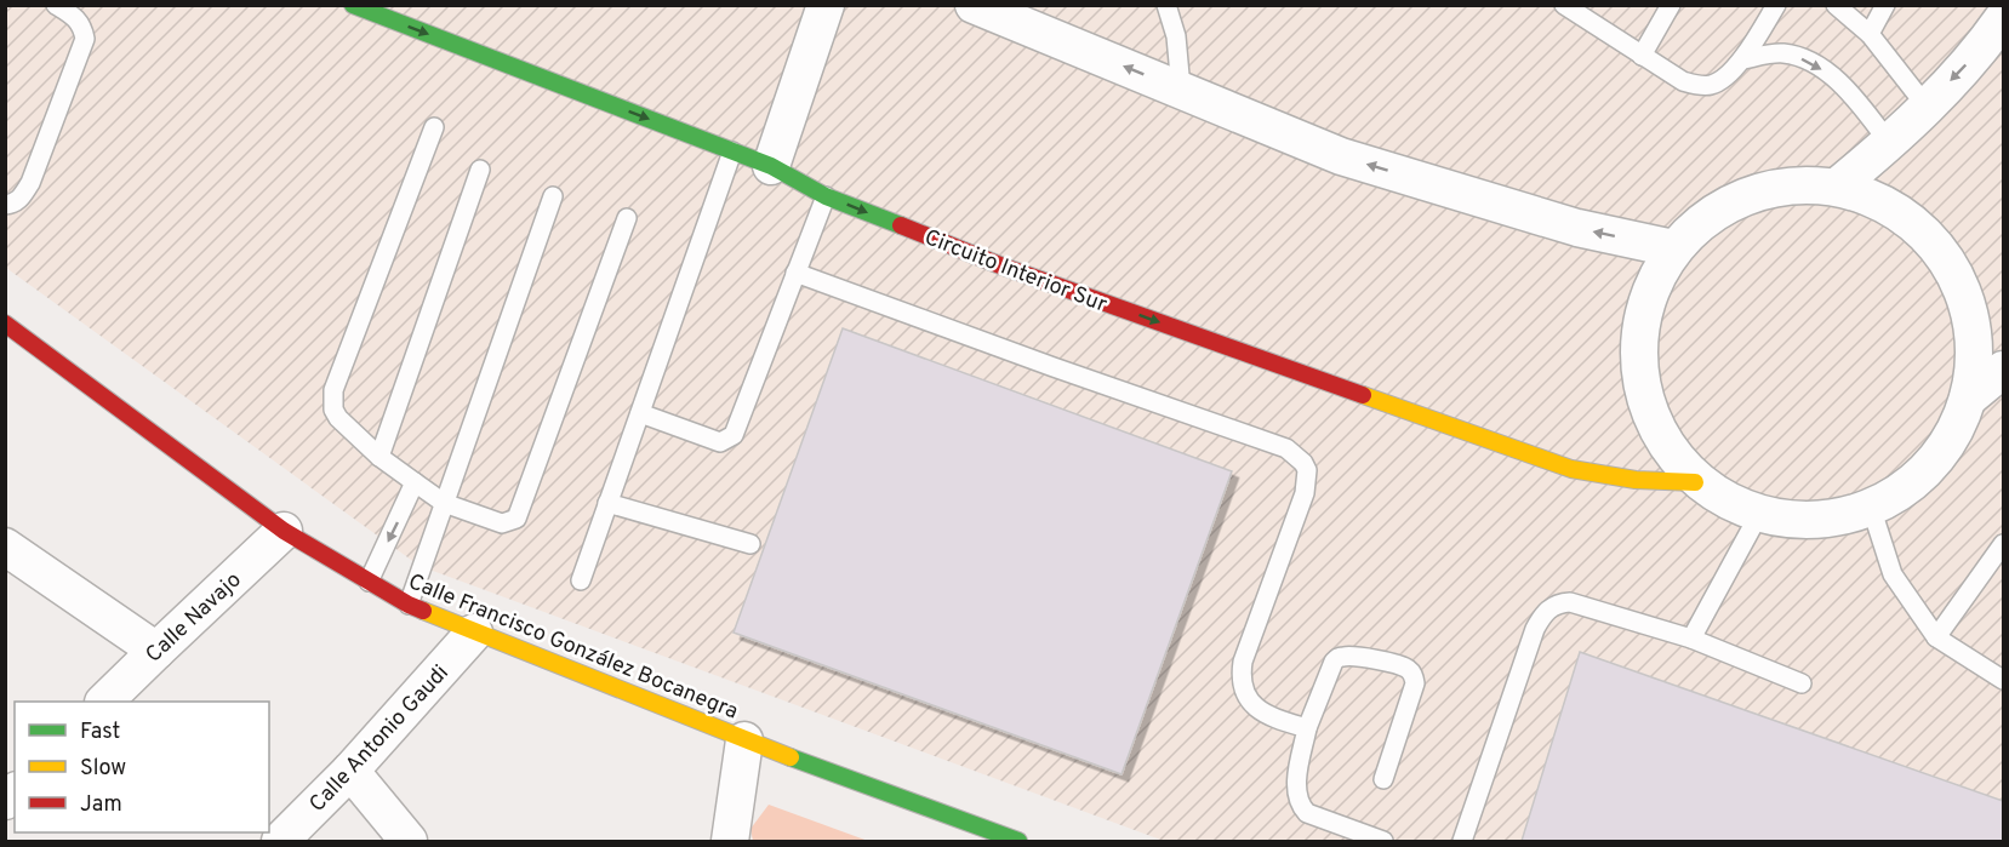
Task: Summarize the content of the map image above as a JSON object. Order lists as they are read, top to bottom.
{
  "streets": {
    "street": [
      "Circuito Interior Sur",
      "Calle Navajo",
      "Calle Francisco González Bocanegra",
      "Calle Antonio Gaudi"
    ]
  },
  "crossings": [
    ["Calle Navajo", "Calle Francisco González Bocanegra"],
    ["Calle Francisco González Bocanegra", "Calle Antonio Gaudi"]
  ],
  "one_way": ["Circuito Interior Sur"],
  "legend": ["Fast", "Slow", "Jam"]
}
